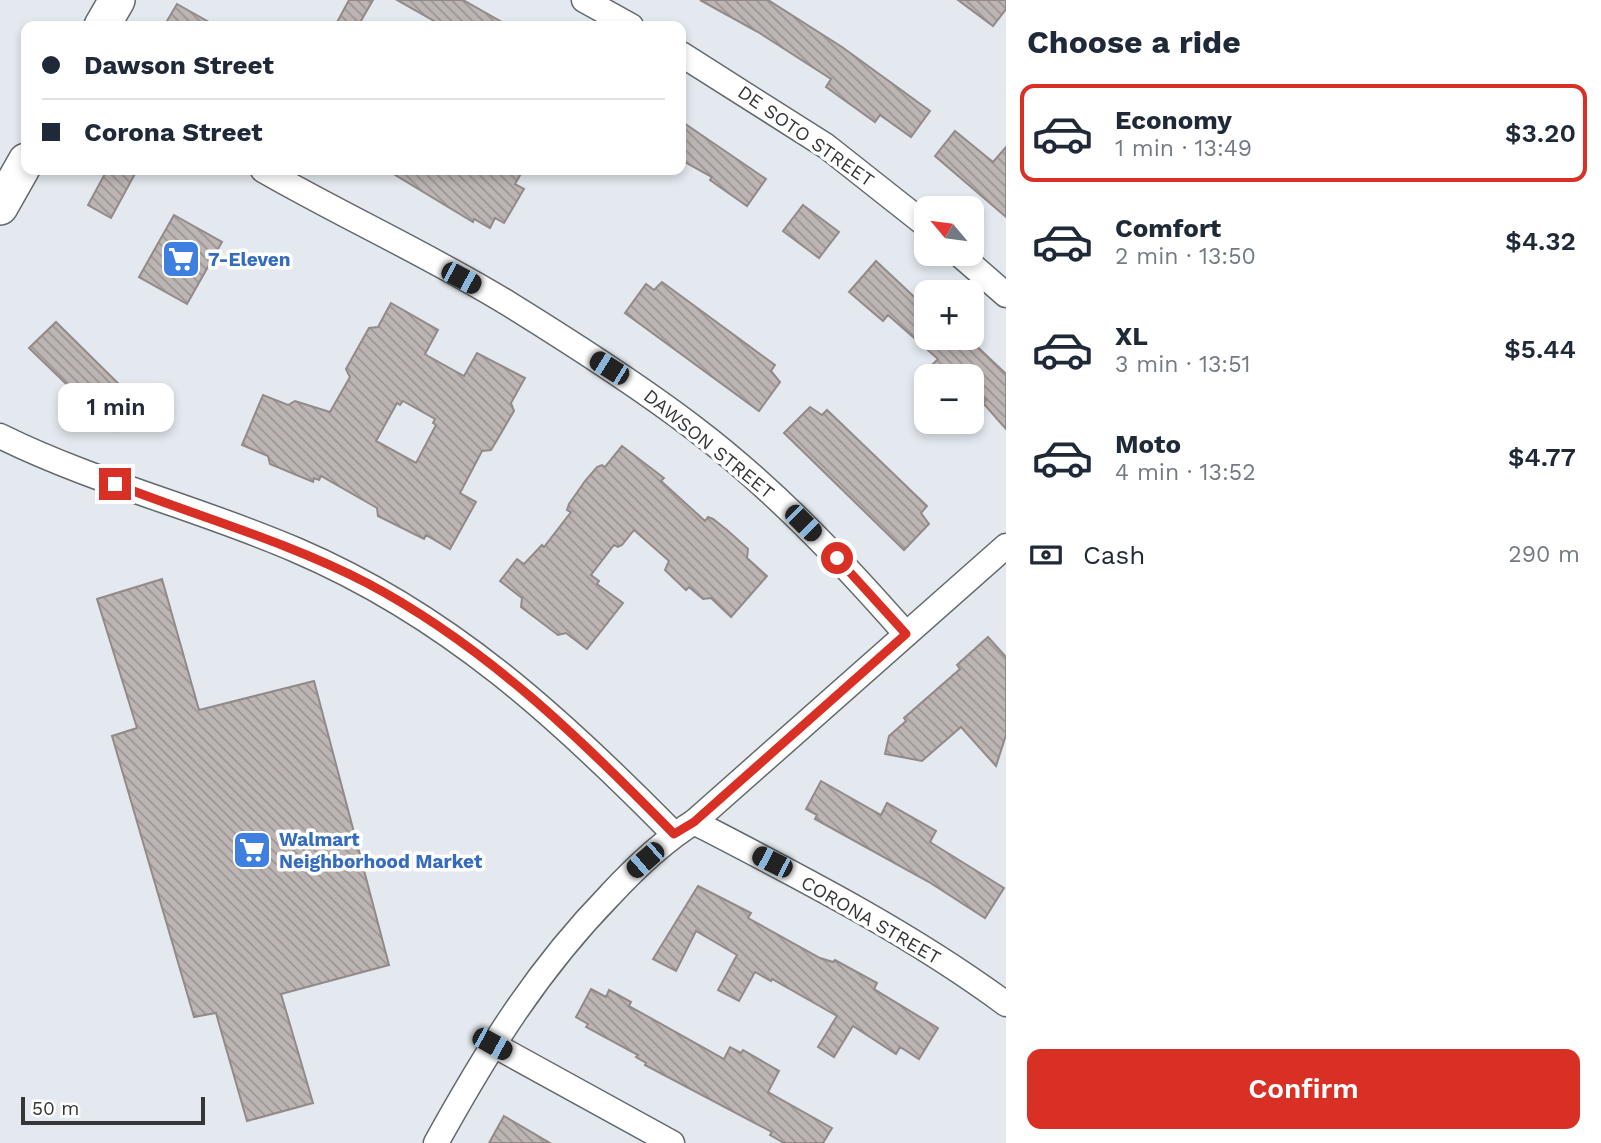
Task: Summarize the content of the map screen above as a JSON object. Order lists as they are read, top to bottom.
{
  "streets": {
    "street": ["DE SOTO STREET", "DAWSON STREET", "CORONA STREET"]
  },
  "places": {
    "supermarket": ["7-Eleven", "Walmart Neighborhood Market"]
  },
  "scale_bar": "50 m",
  "north": "top left",
  "page": {
    "heading": "Choose a ride",
    "banner": ["Dawson Street", "Corona Street"],
    "list": [
      {
        "name": "Economy",
        "note": "1 min · 13:49",
        "value": "$3.20"
      },
      {
        "name": "Comfort",
        "note": "2 min · 13:50",
        "value": "$4.32"
      },
      {
        "name": "XL",
        "note": "3 min · 13:51",
        "value": "$5.44"
      },
      {
        "name": "Moto",
        "note": "4 min · 13:52",
        "value": "$4.77"
      }
    ],
    "map_buttons": ["+", "−"],
    "bubble": "1 min",
    "pay": ["Cash", "290 m"],
    "buttons": "Confirm",
    "scale": "50 m"
  }
}
